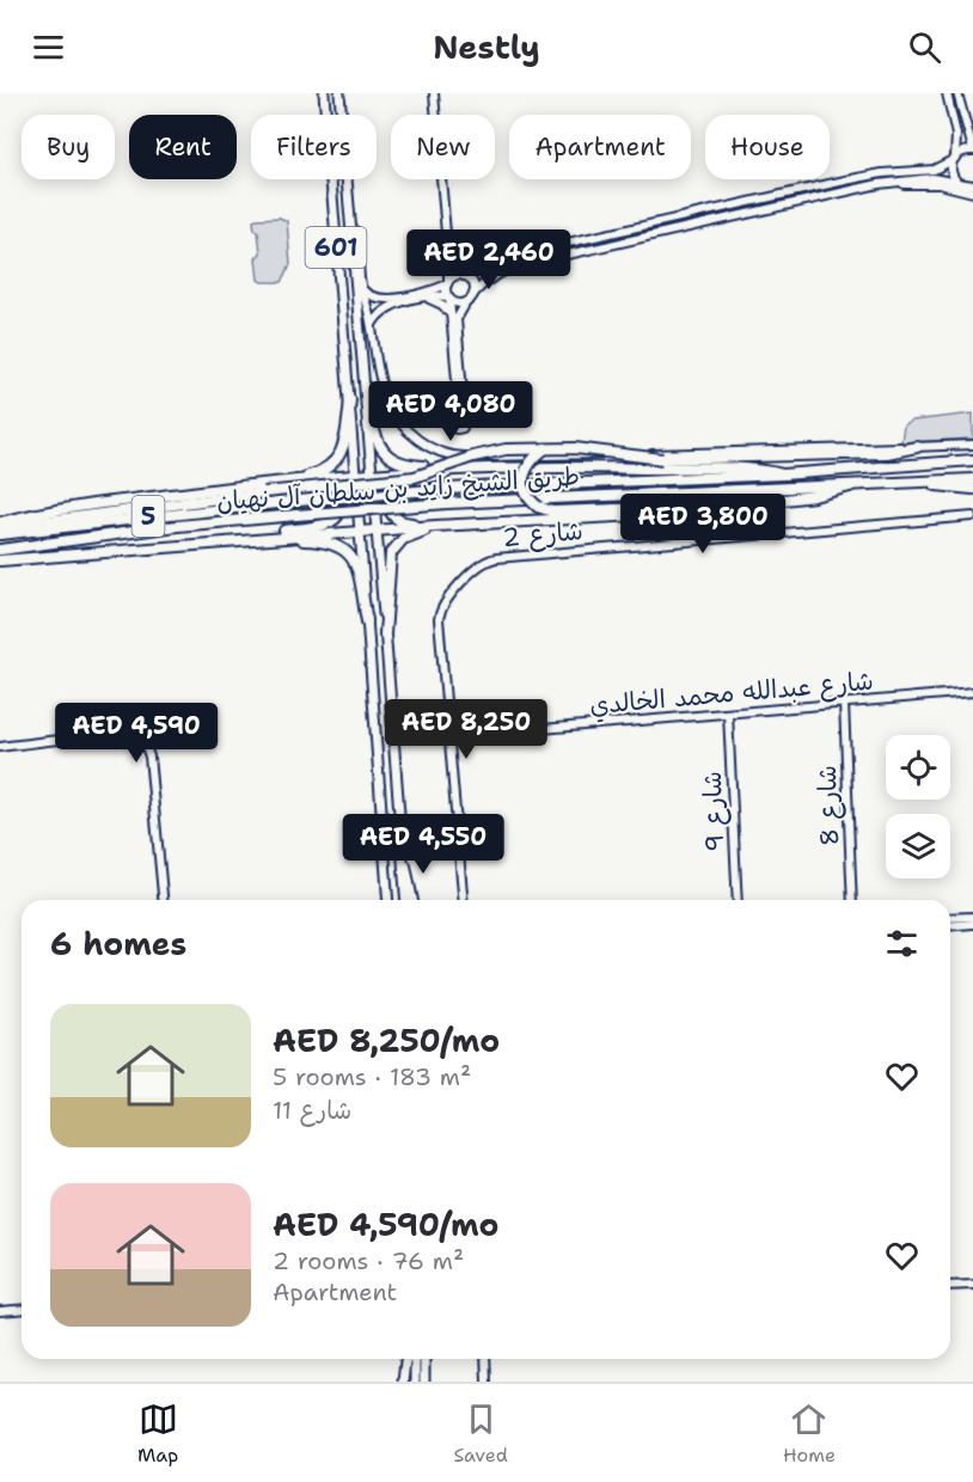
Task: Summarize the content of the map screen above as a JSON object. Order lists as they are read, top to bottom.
{
  "streets": {
    "highway": ["طريق الشيخ زايد بن سلطان آل نهيان", "5"],
    "main road": ["601"],
    "street": [
      "شارع 2",
      "شارع عبدالله محمد الخالدي",
      "شارع 8",
      "شارع 9"
    ]
  },
  "crossings": [
    ["شارع 2", "شارع عبدالله محمد الخالدي"],
    ["شارع عبدالله محمد الخالدي", "شارع 8"],
    ["شارع عبدالله محمد الخالدي", "شارع 9"]
  ],
  "page": {
    "header": "Nestly",
    "chip": [
      "Buy",
      "Rent",
      "Filters",
      "New",
      "Apartment",
      "House"
    ],
    "price": [
      "AED 2,460",
      "AED 4,080",
      "AED 3,800",
      "AED 8,250",
      "AED 4,590",
      "AED 4,550"
    ],
    "heading": "6 homes",
    "list": [
      {
        "name": "AED 8,250/mo",
        "note": "5 rooms · 183 m² · شارع 11"
      },
      {
        "name": "AED 4,590/mo",
        "note": "2 rooms · 76 m² · Apartment"
      }
    ],
    "tabs": ["Map", "Saved", "Home"]
  }
}
